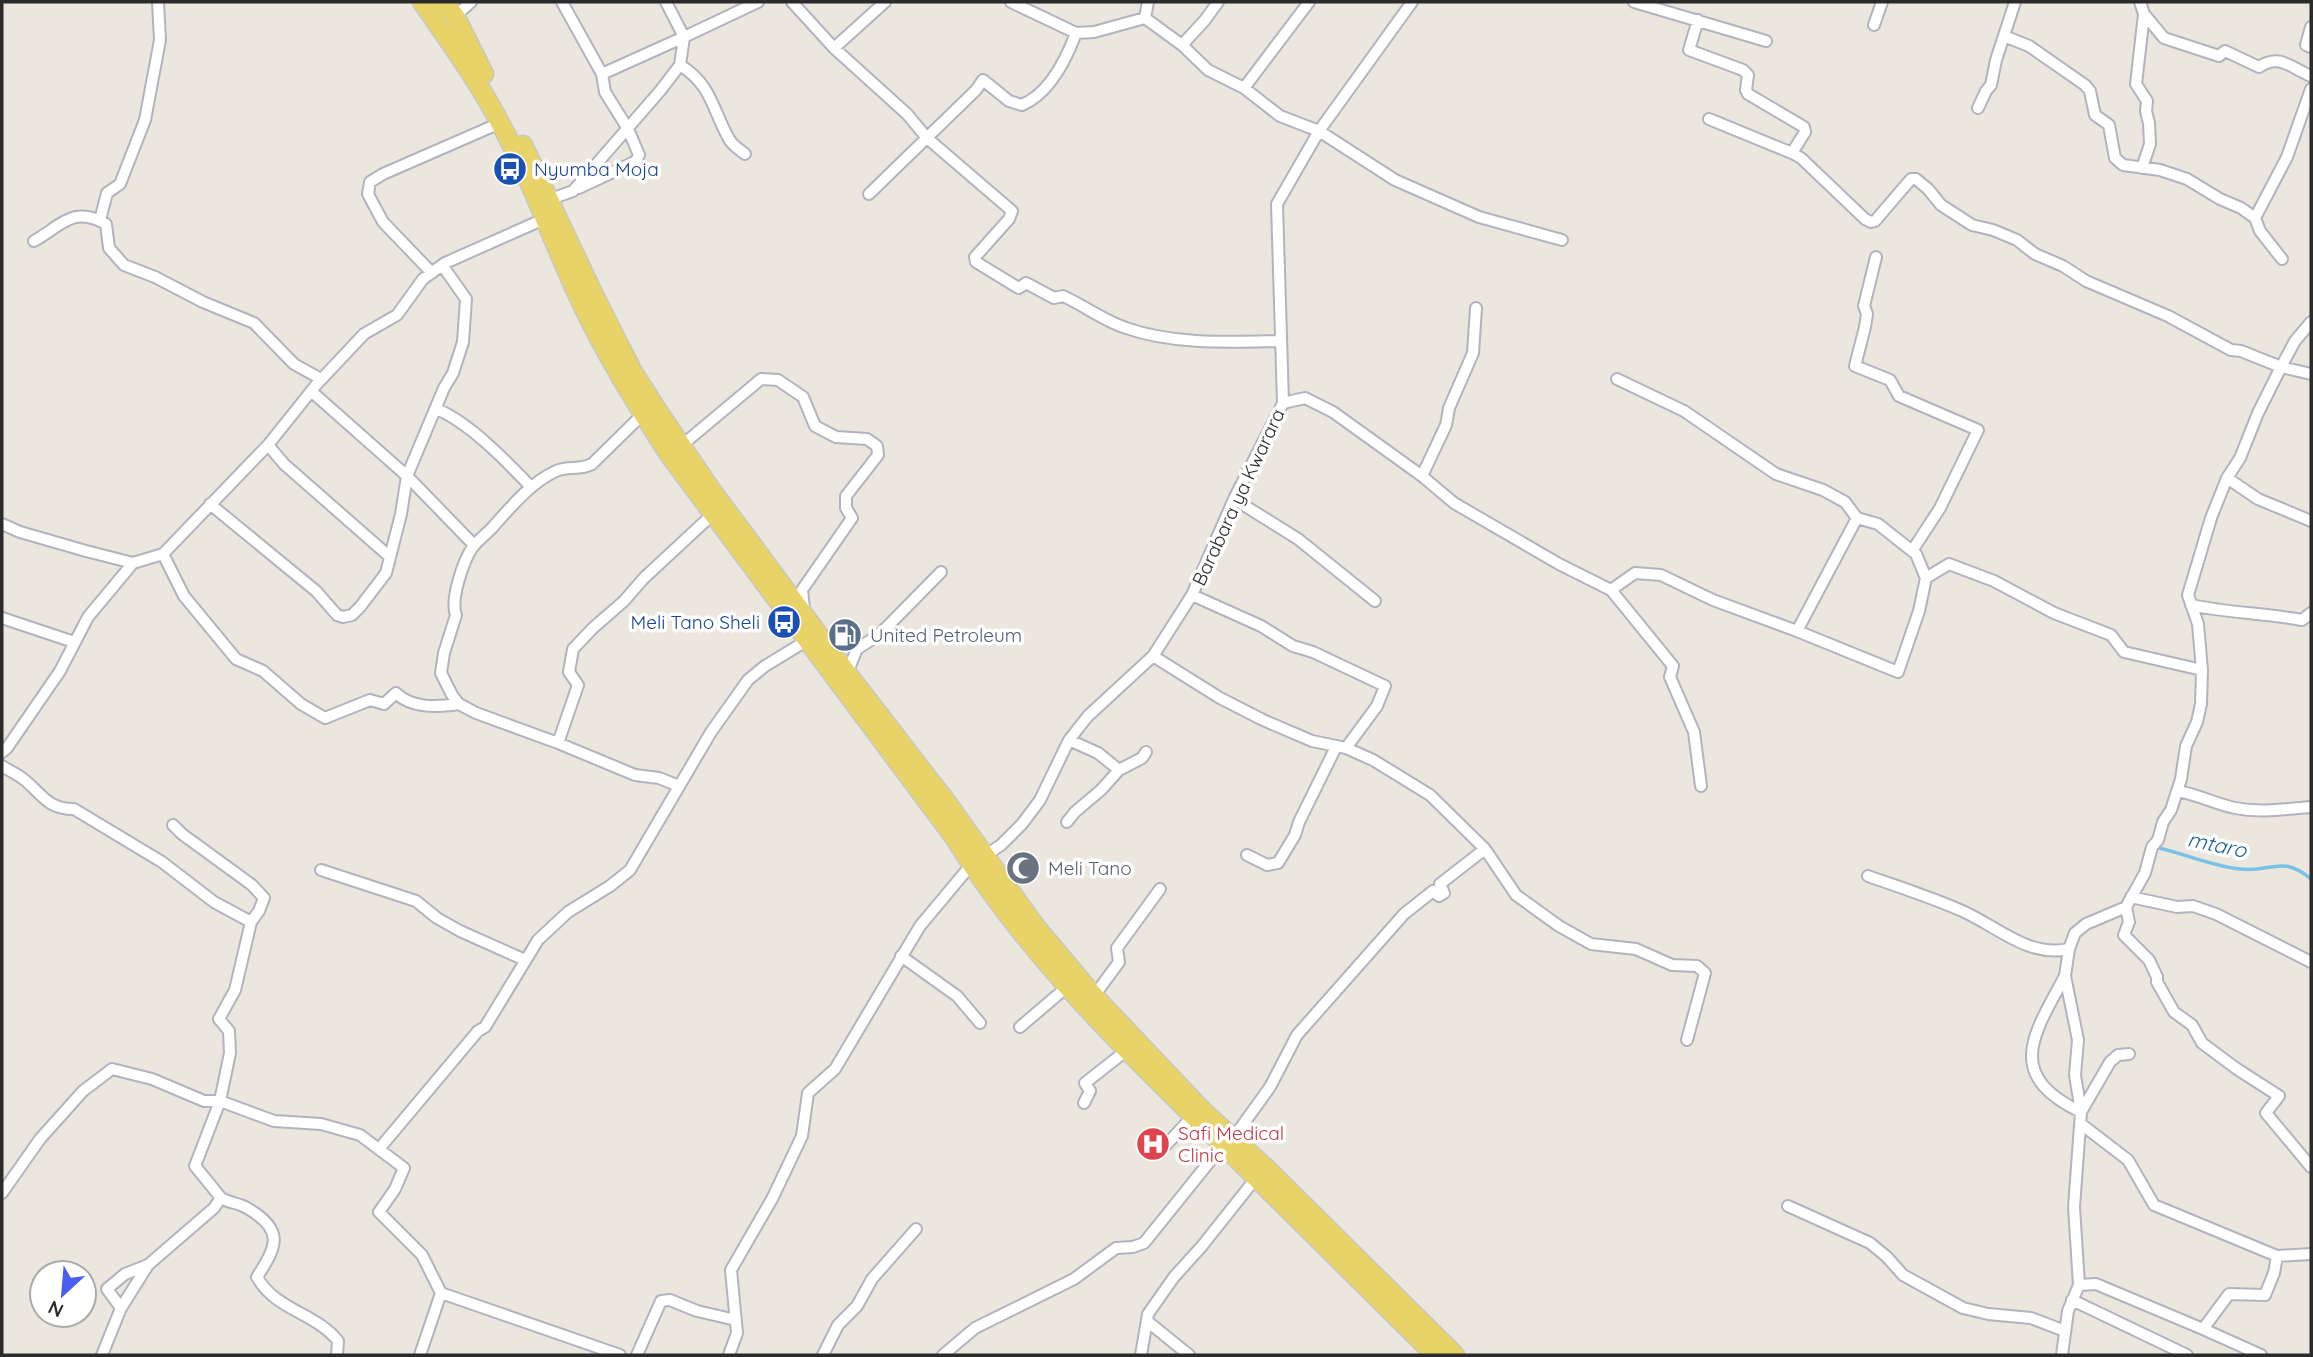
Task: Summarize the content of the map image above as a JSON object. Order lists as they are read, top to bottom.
{
  "streets": {
    "street": ["Barabara ya Kwarara"]
  },
  "water": ["mtaro"],
  "places": {
    "bus stop": ["Nyumba Moja", "Meli Tano Sheli"],
    "fuel station": ["United Petroleum"],
    "mosque": ["Meli Tano"],
    "hospital": ["Safi Medical Clinic"]
  },
  "north": "bottom left"
}
